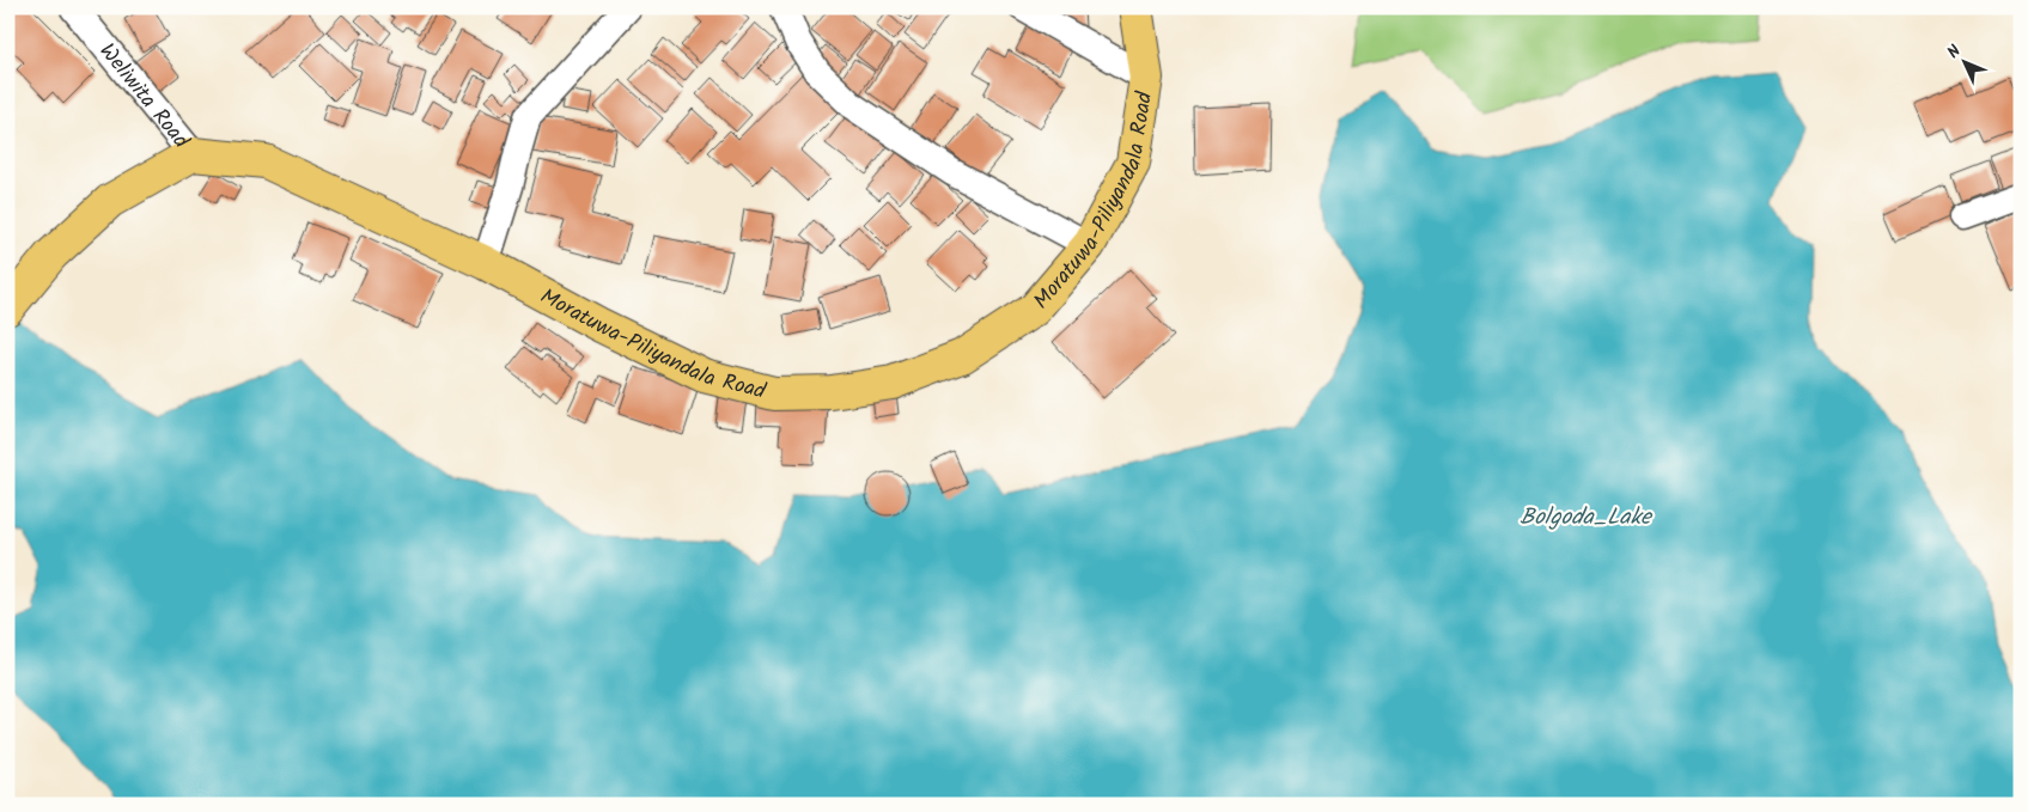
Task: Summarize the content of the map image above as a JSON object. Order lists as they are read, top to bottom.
{
  "streets": {
    "main road": ["Moratuwa-Piliyandala Road"],
    "street": ["Weliwita Road"]
  },
  "crossings": [
    ["Weliwita Road", "Moratuwa-Piliyandala Road"]
  ],
  "water": ["Bolgoda_Lake"],
  "north": "top left"
}
